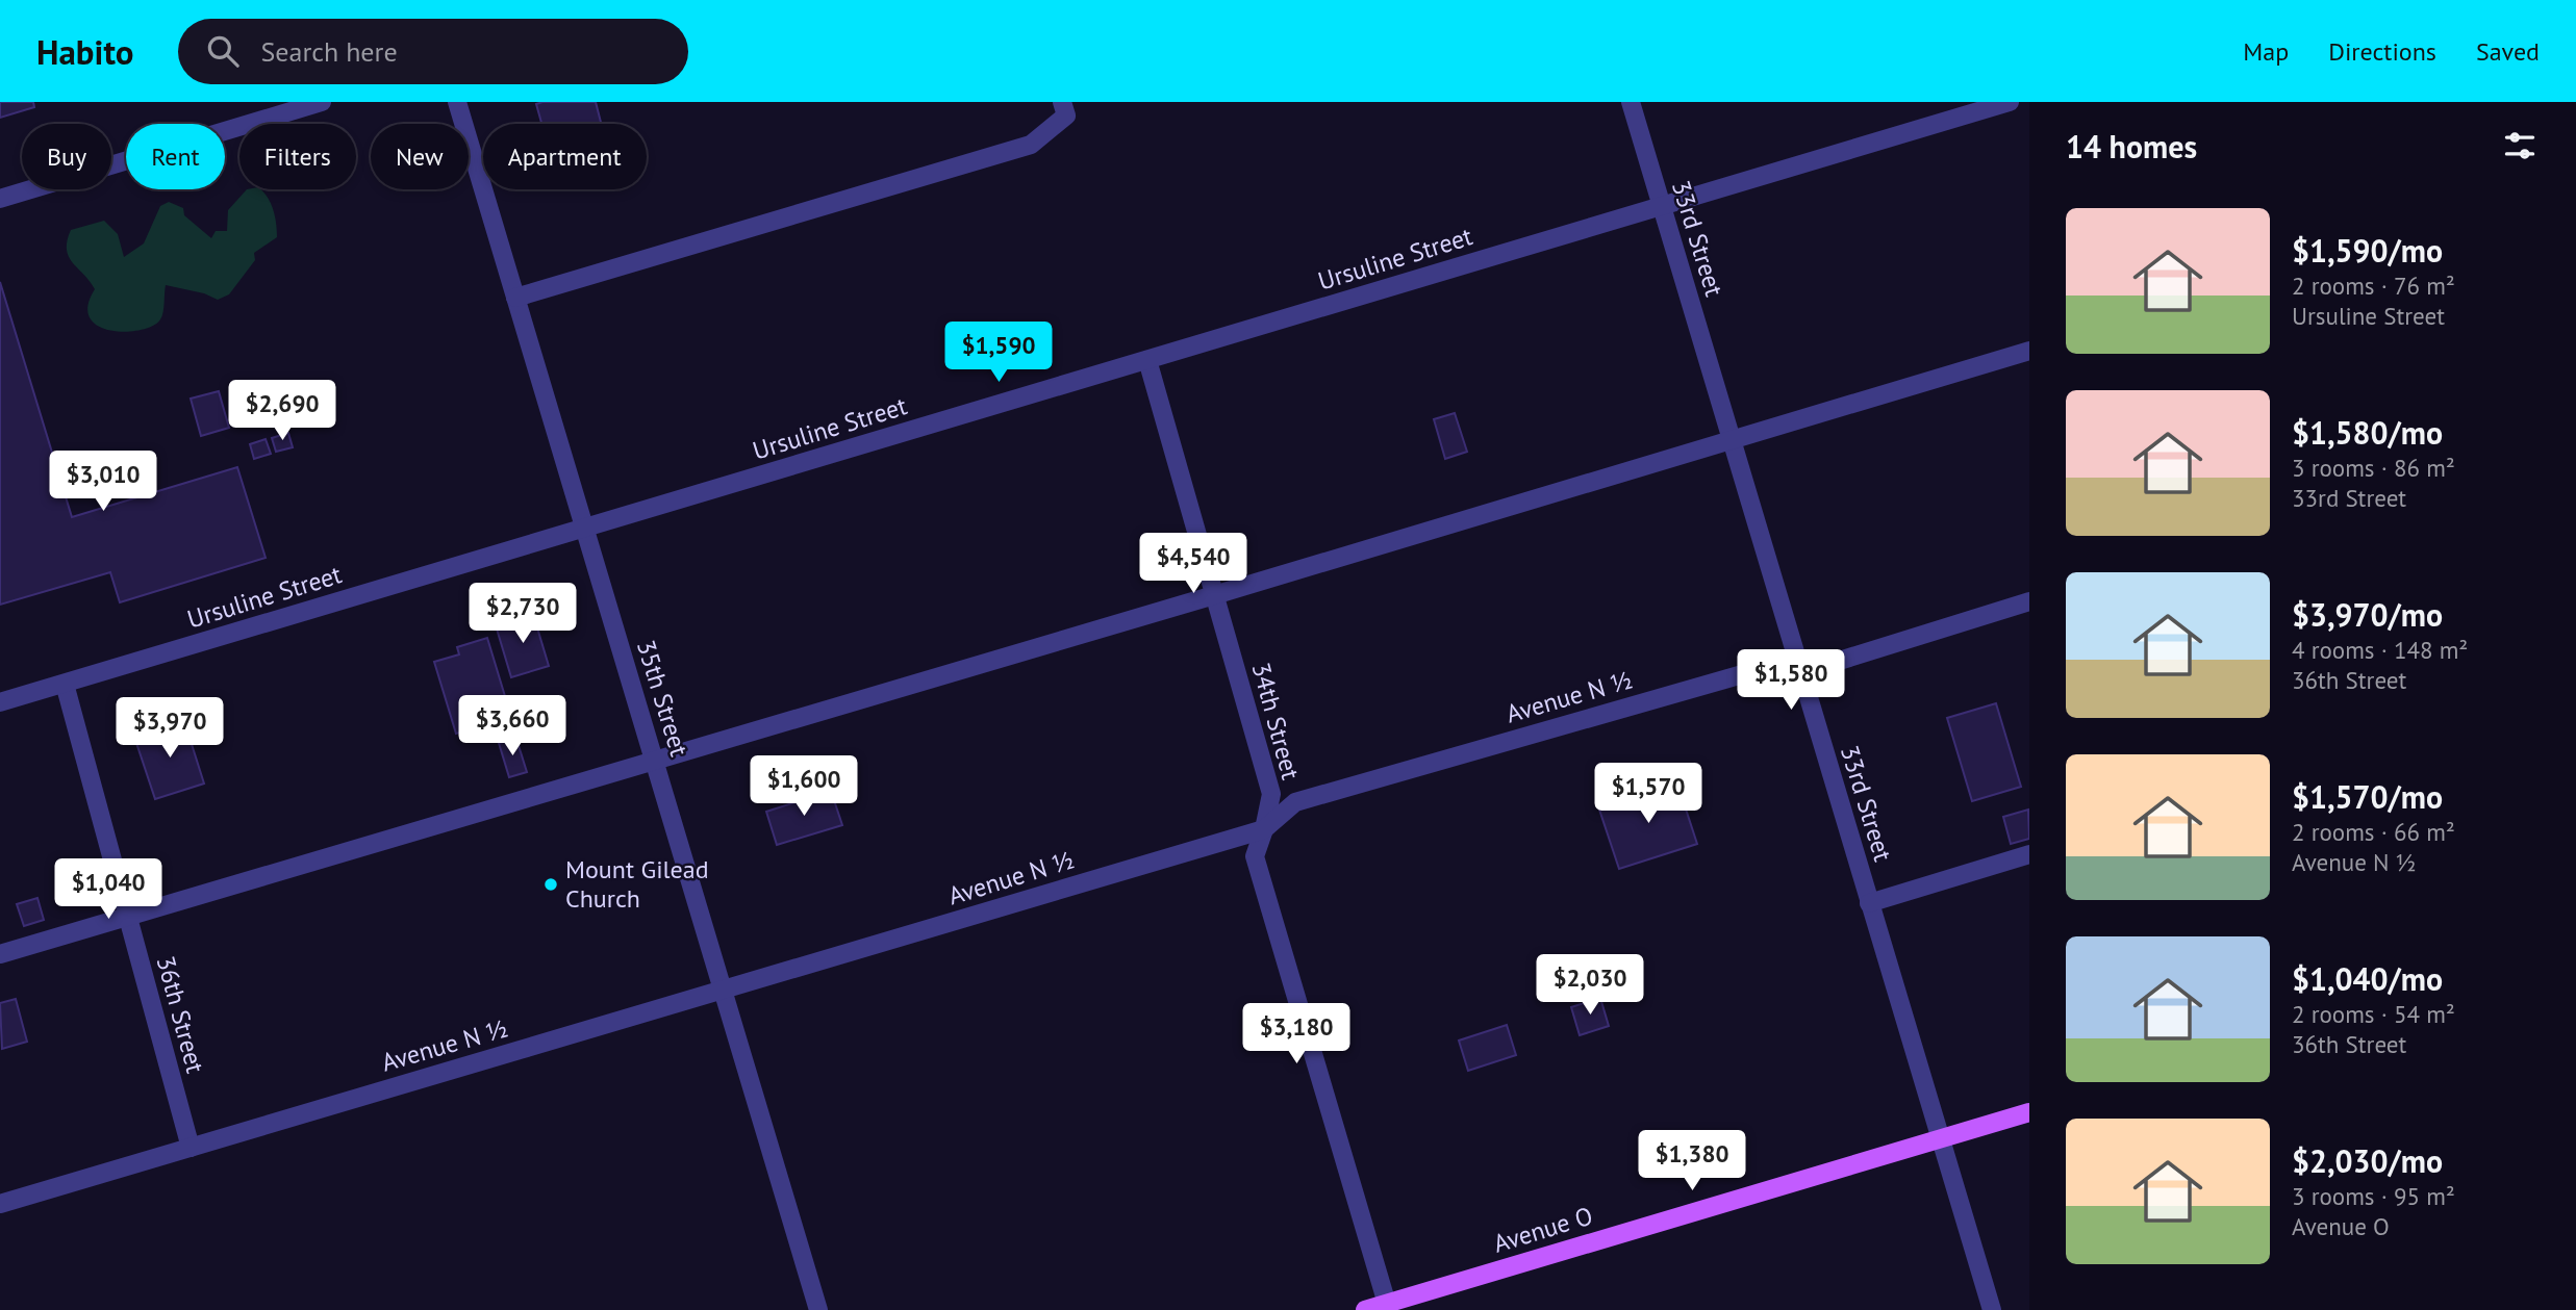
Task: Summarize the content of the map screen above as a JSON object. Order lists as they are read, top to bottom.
{
  "streets": {
    "main road": ["Avenue O"],
    "street": [
      "33rd Street",
      "Ursuline Street",
      "Avenue N ½",
      "35th Street",
      "34th Street",
      "36th Street"
    ]
  },
  "crossings": [
    ["33rd Street", "Ursuline Street"],
    ["33rd Street", "Avenue N ½"],
    ["33rd Street", "Avenue O"],
    ["Ursuline Street", "35th Street"],
    ["Ursuline Street", "34th Street"],
    ["Ursuline Street", "36th Street"],
    ["Avenue N ½", "35th Street"],
    ["Avenue N ½", "34th Street"],
    ["Avenue N ½", "36th Street"],
    ["34th Street", "Avenue O"]
  ],
  "places": ["Mount Gilead Church"],
  "page": {
    "header": "Habito",
    "search": "Search here",
    "nav": ["Map", "Directions", "Saved"],
    "heading": "14 homes",
    "chip": [
      "Buy",
      "Rent",
      "Filters",
      "New",
      "Apartment"
    ],
    "list": [
      {
        "name": "$1,590/mo",
        "note": "2 rooms · 76 m² · Ursuline Street"
      },
      {
        "name": "$1,580/mo",
        "note": "3 rooms · 86 m² · 33rd Street"
      },
      {
        "name": "$3,970/mo",
        "note": "4 rooms · 148 m² · 36th Street"
      },
      {
        "name": "$1,570/mo",
        "note": "2 rooms · 66 m² · Avenue N ½"
      },
      {
        "name": "$1,040/mo",
        "note": "2 rooms · 54 m² · 36th Street"
      },
      {
        "name": "$2,030/mo",
        "note": "3 rooms · 95 m² · Avenue O"
      }
    ],
    "price": [
      "$1,590",
      "$2,690",
      "$3,010",
      "$4,540",
      "$2,730",
      "$1,580",
      "$3,660",
      "$3,970",
      "$1,600",
      "$1,570",
      "$1,040",
      "$2,030",
      "$3,180",
      "$1,380"
    ]
  }
}
